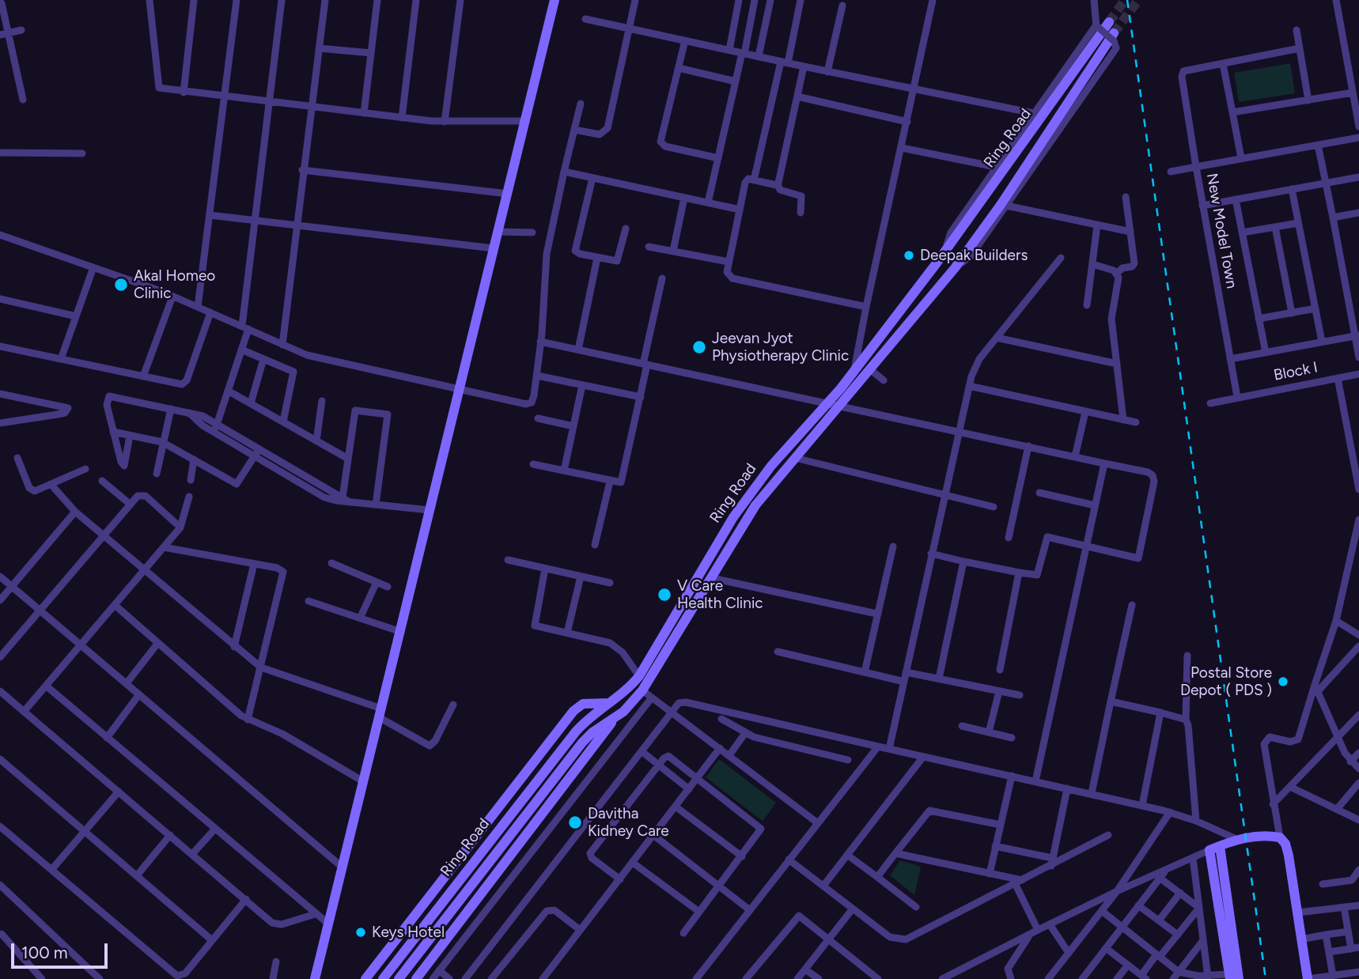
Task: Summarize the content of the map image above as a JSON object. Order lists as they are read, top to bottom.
{
  "streets": {
    "street": ["Ring Road", "New Model Town", "Block I"]
  },
  "crossings": [
    ["New Model Town", "Block I"]
  ],
  "places": [
    "Deepak Builders",
    "Akal Homeo Clinic",
    "Jeevan Jyot Physiotherapy Clinic",
    "V Care Health Clinic",
    "Postal Store Depot ( PDS )",
    "Davitha Kidney Care",
    "Keys Hotel"
  ],
  "scale_bar": "100 m"
}
